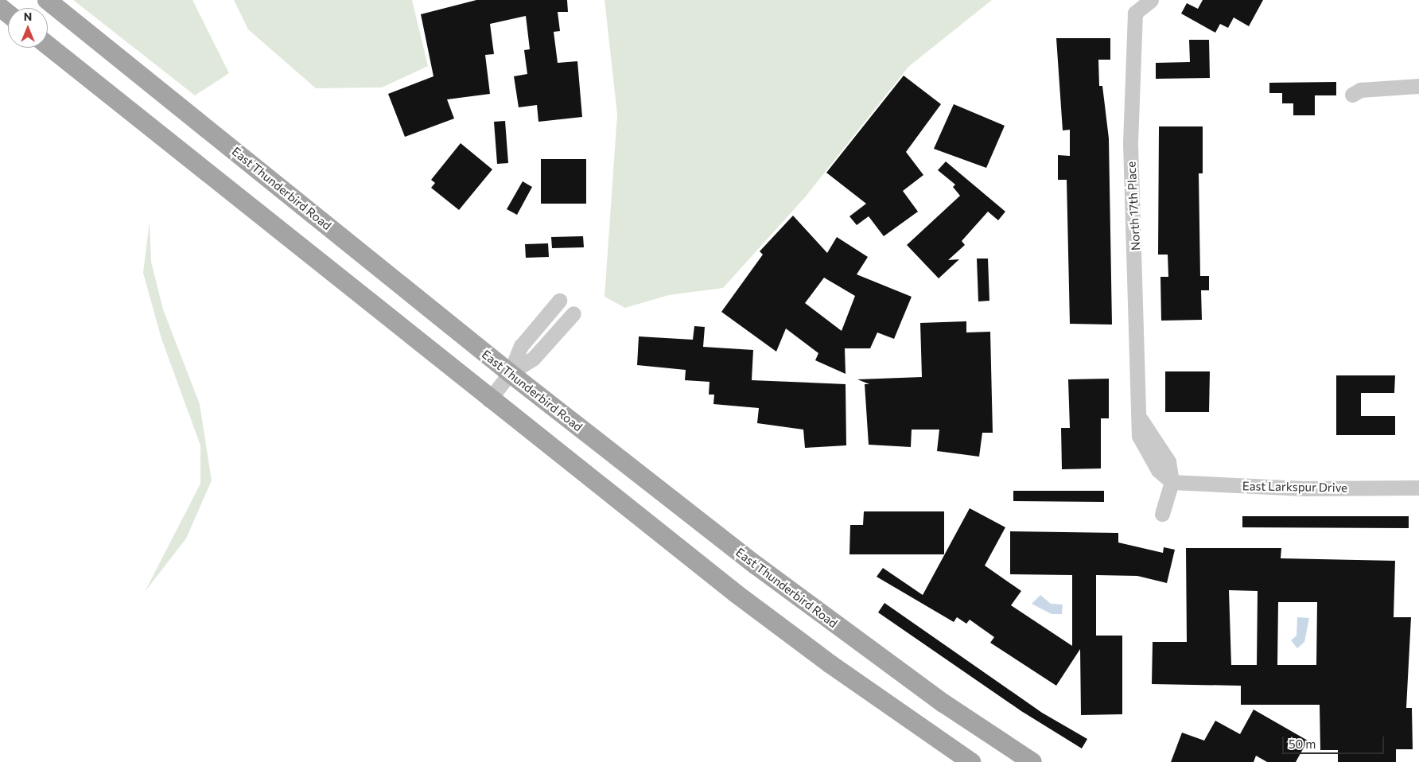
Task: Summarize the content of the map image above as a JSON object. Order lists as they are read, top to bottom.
{
  "streets": {
    "main road": ["East Thunderbird Road"],
    "street": ["North 17th Place", "East Larkspur Drive"]
  },
  "crossings": [
    ["North 17th Place", "East Larkspur Drive"]
  ],
  "scale_bar": "50 m",
  "north": "top"
}
